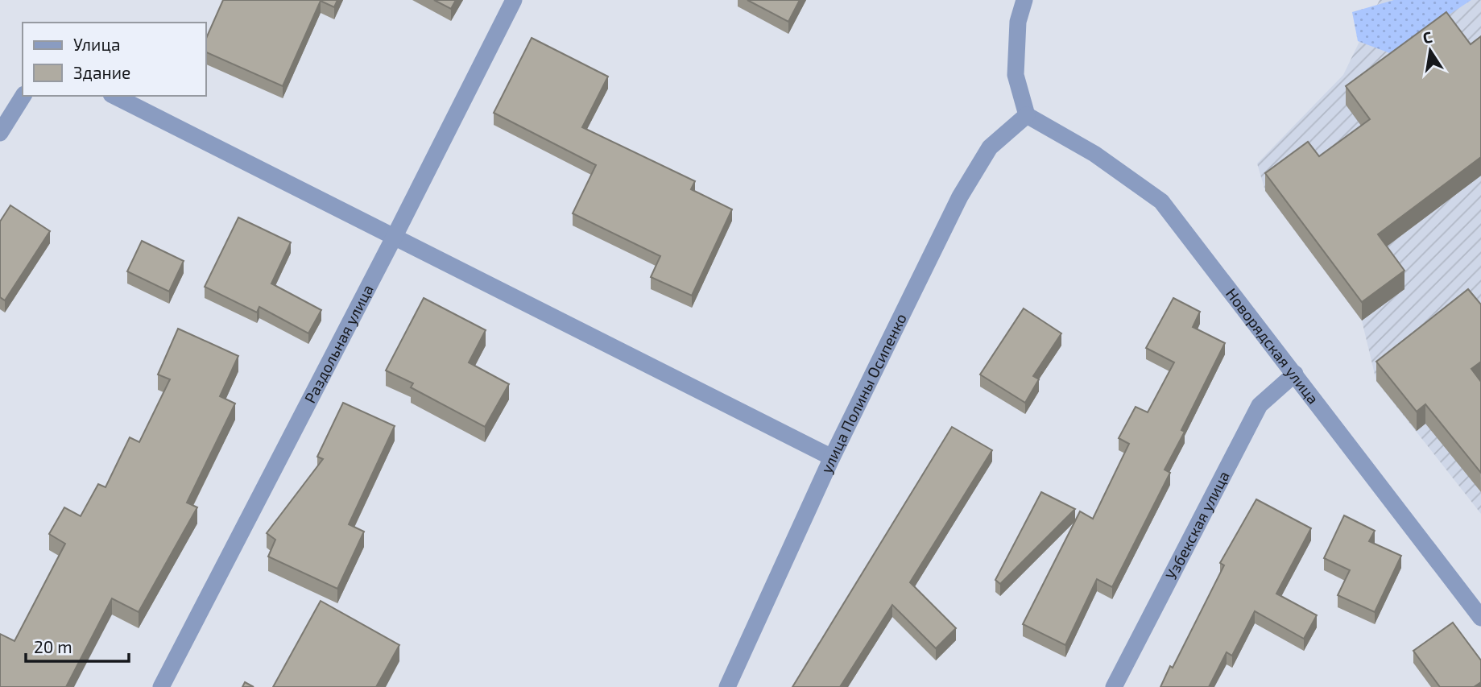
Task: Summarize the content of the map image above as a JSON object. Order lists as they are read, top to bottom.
{
  "streets": {
    "street": [
      "Раздольная улица",
      "Новорядская улица",
      "улица Полины Осипенко",
      "Узбекская улица"
    ]
  },
  "crossings": [
    ["Новорядская улица", "улица Полины Осипенко"],
    ["Новорядская улица", "Узбекская улица"]
  ],
  "legend": ["Улица", "Здание"],
  "scale_bar": "20 m",
  "north": "top"
}
